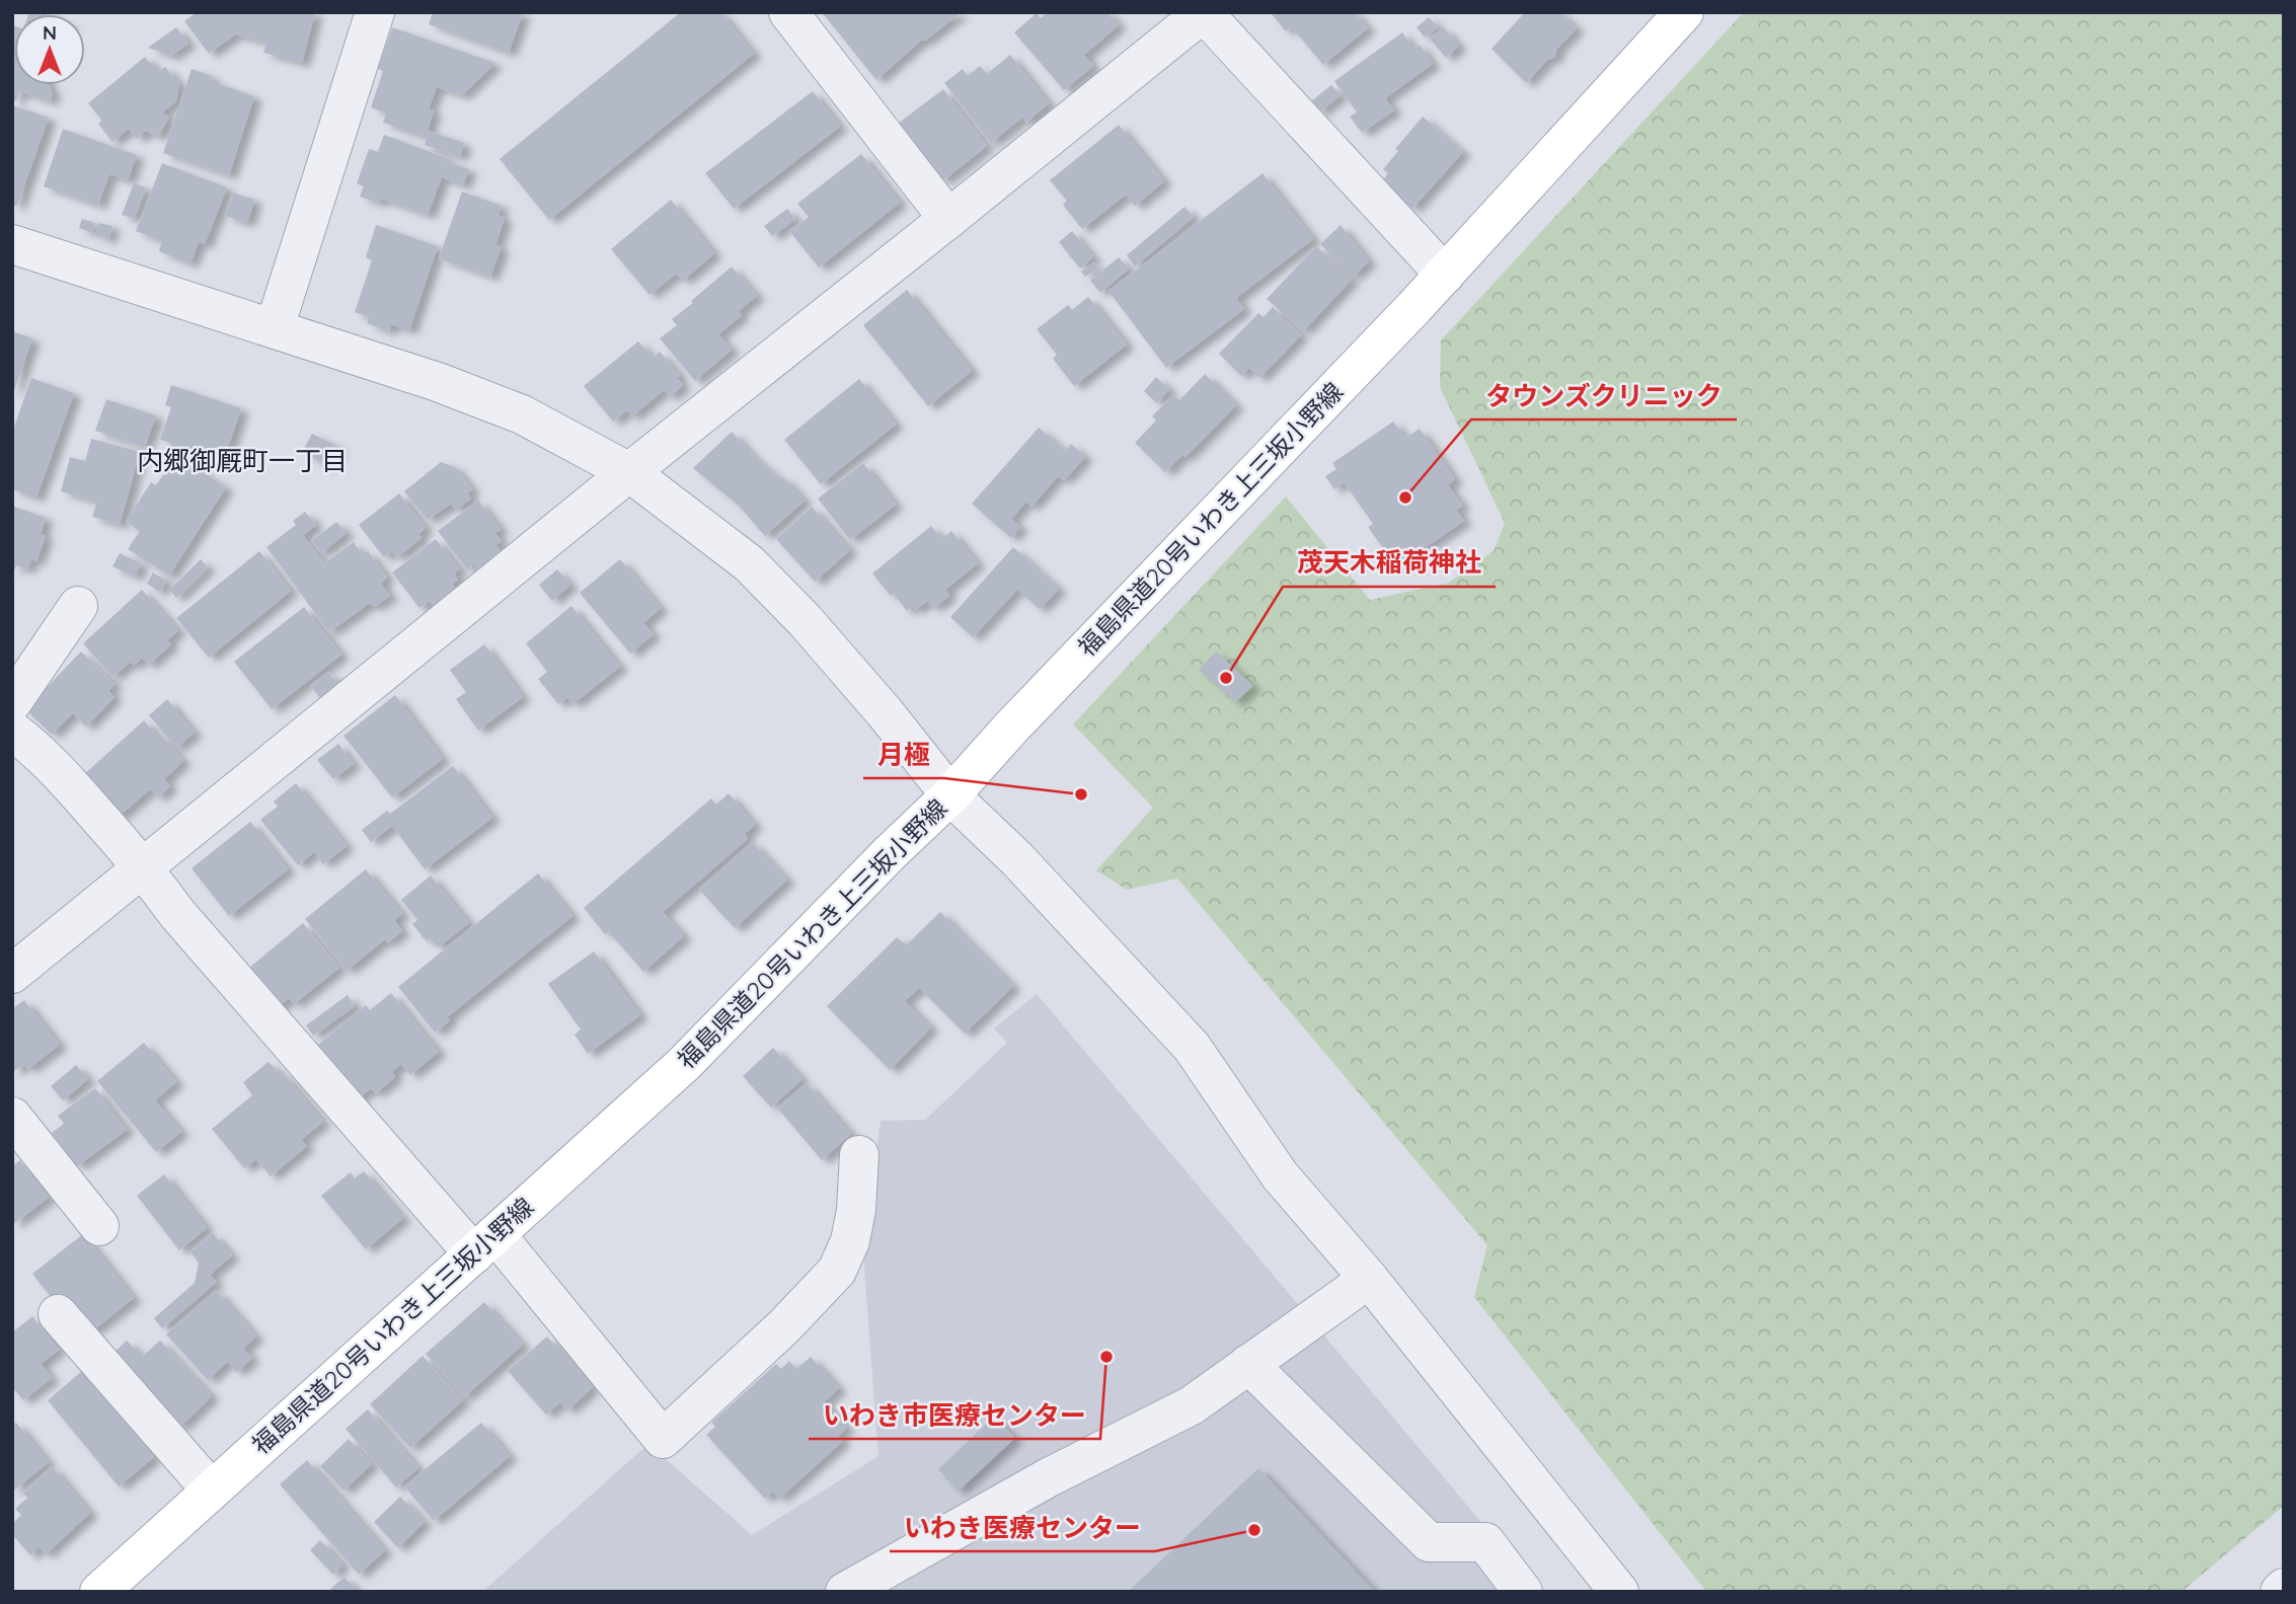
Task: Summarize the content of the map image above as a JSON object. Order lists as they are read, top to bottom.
{
  "streets": {
    "main road": ["福島県道20号いわき上三坂小野線"]
  },
  "districts": ["内郷御厩町一丁目"],
  "places": [
    "タウンズクリニック",
    "茂天木稲荷神社",
    "月極",
    "いわき市医療センター",
    "いわき医療センター"
  ],
  "north": "top"
}
